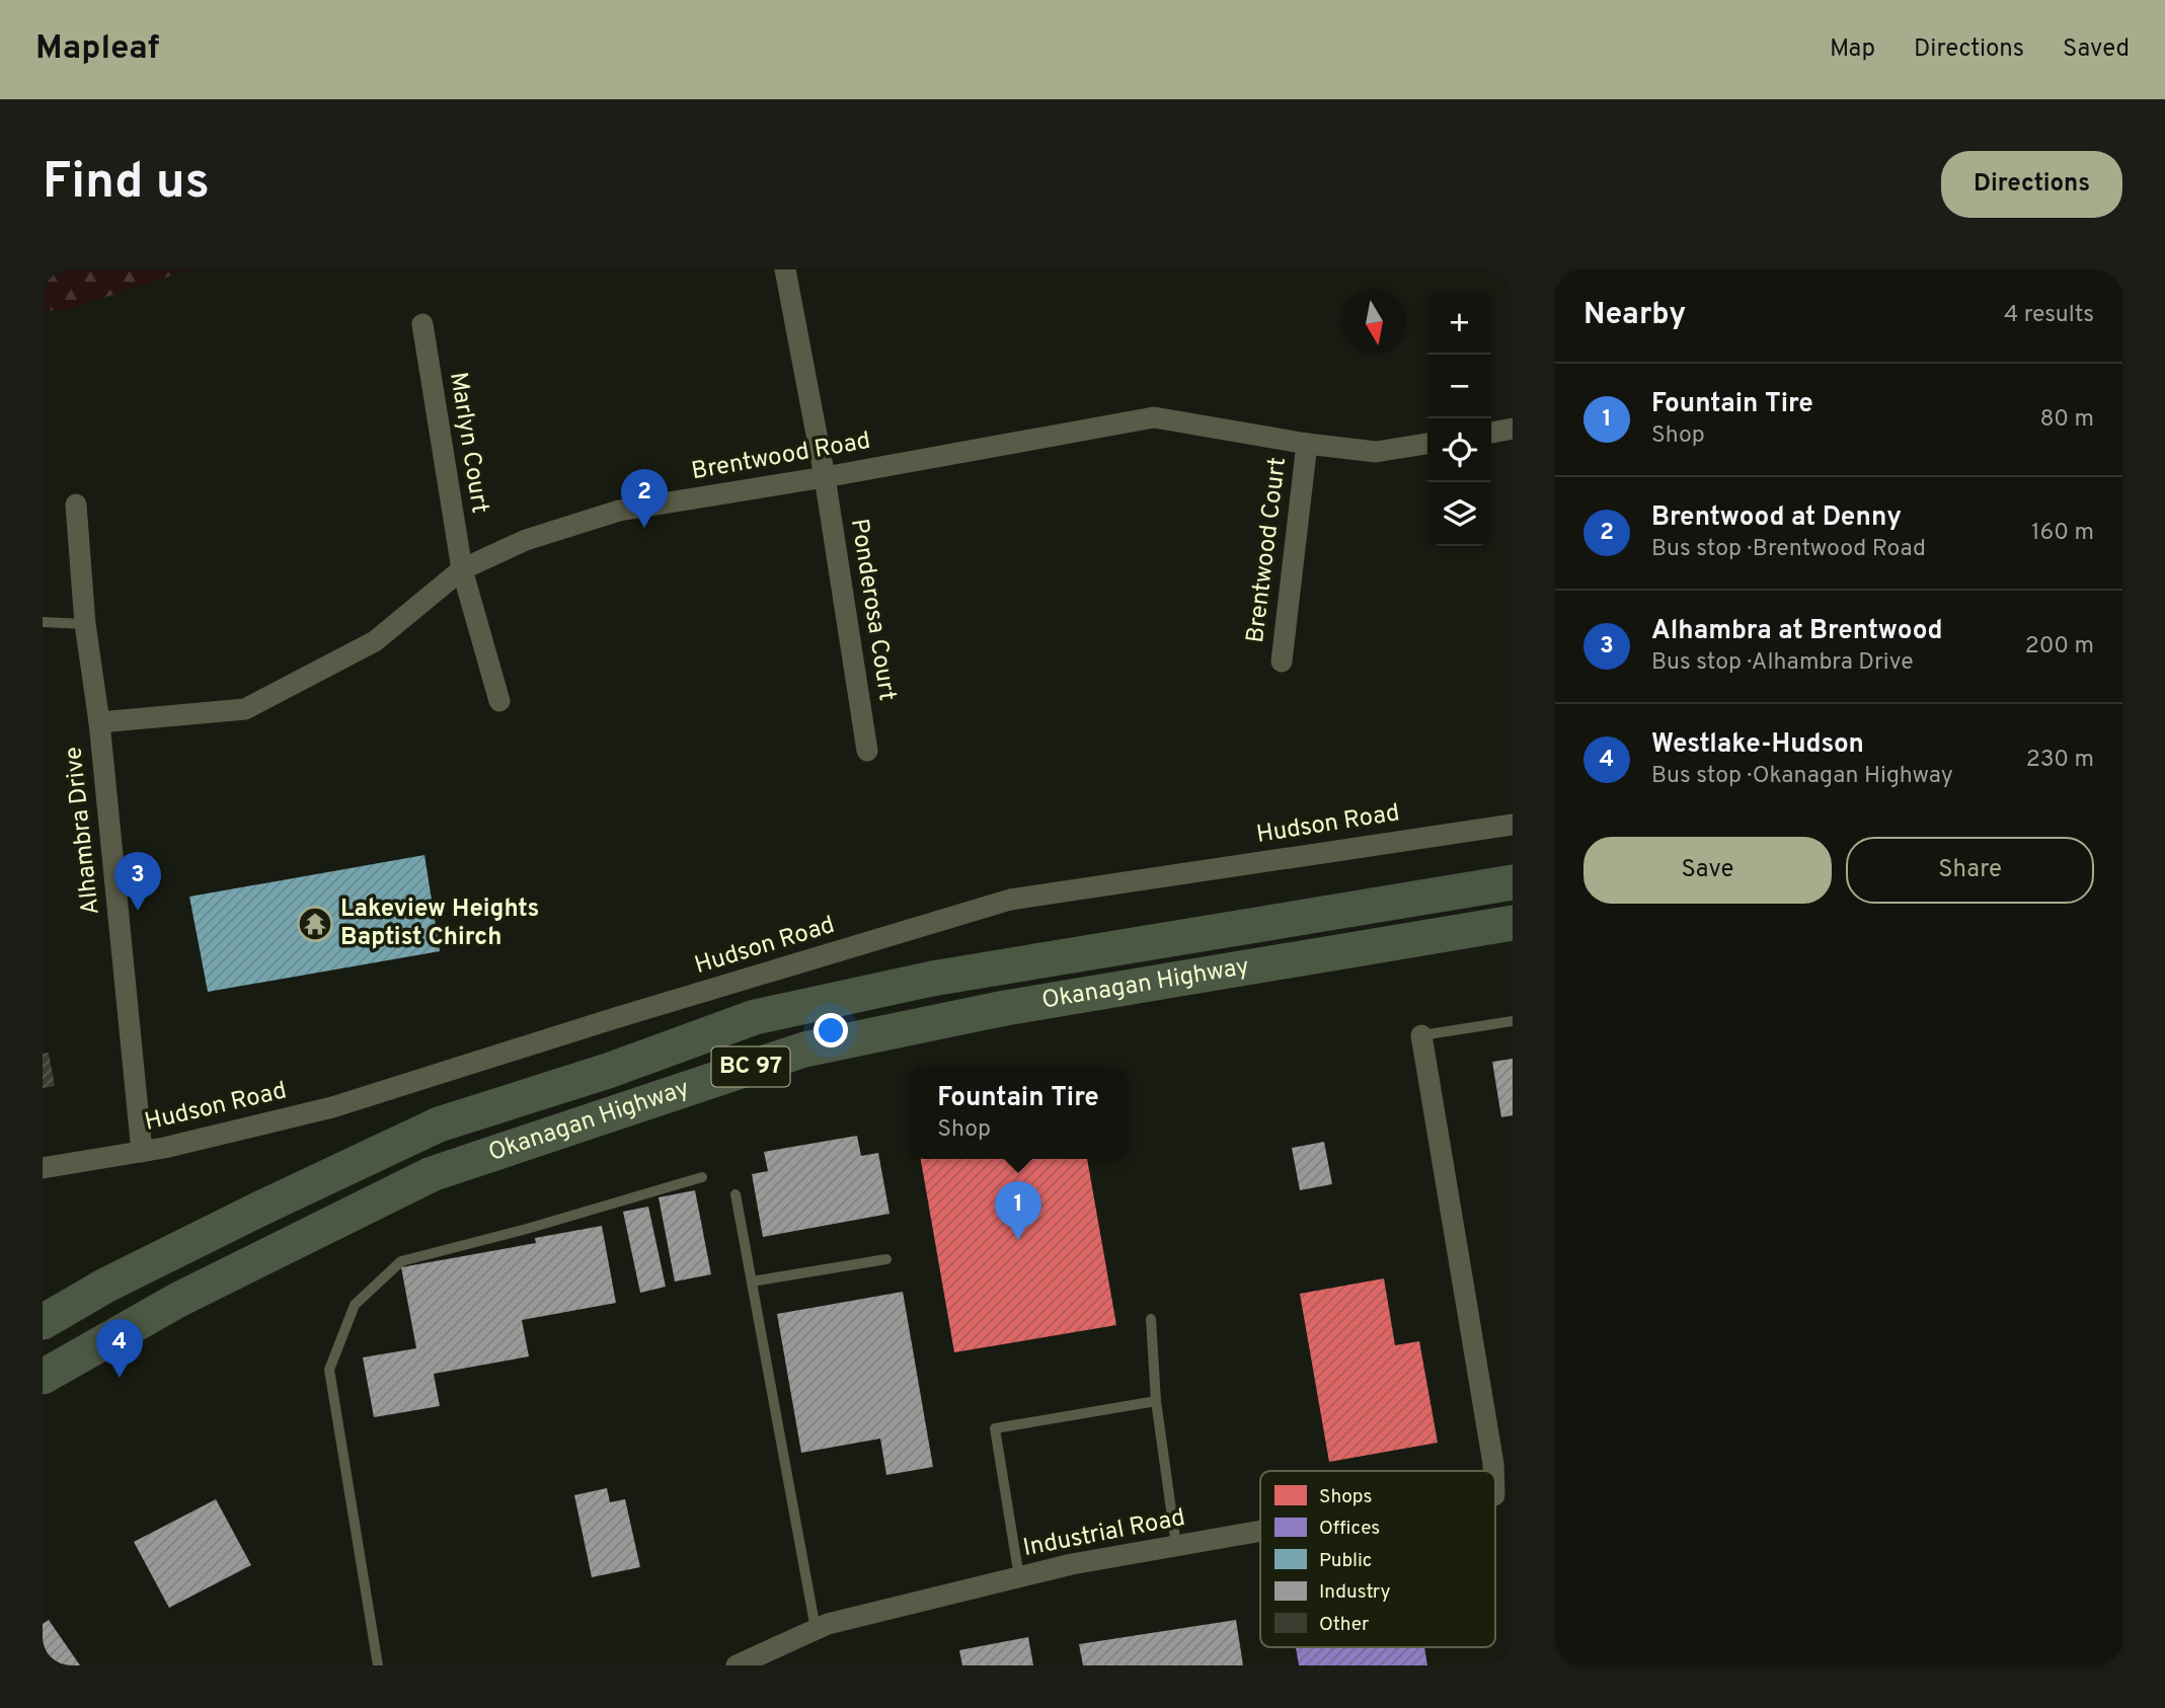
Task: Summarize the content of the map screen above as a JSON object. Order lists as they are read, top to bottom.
{
  "streets": {
    "highway": ["Okanagan Highway", "BC 97"],
    "street": [
      "Marlyn Court",
      "Brentwood Road",
      "Brentwood Court",
      "Ponderosa Court",
      "Hudson Road",
      "Alhambra Drive",
      "Industrial Road"
    ]
  },
  "crossings": [
    ["Marlyn Court", "Brentwood Road"],
    ["Brentwood Road", "Brentwood Court"],
    ["Brentwood Road", "Ponderosa Court"],
    ["Brentwood Road", "Alhambra Drive"],
    ["Hudson Road", "Alhambra Drive"]
  ],
  "places": {
    "temple": ["Lakeview Heights Baptist Chirch"]
  },
  "legend": [
    "Shops",
    "Offices",
    "Public",
    "Industry",
    "Other"
  ],
  "north": "bottom",
  "page": {
    "header": "Mapleaf",
    "nav": ["Map", "Directions", "Saved"],
    "buttons": [
      "Directions",
      ["Save", "Share"]
    ],
    "title": "Find us",
    "heading": ["Nearby", "4 results"],
    "map_buttons": ["+", "−"],
    "list": [
      {
        "mark": "1",
        "name": "Fountain Tire",
        "note": "Shop",
        "value": "80 m"
      },
      {
        "mark": "2",
        "name": "Brentwood at Denny",
        "note": "Bus stop · Brentwood Road",
        "value": "160 m"
      },
      {
        "mark": "3",
        "name": "Alhambra at Brentwood",
        "note": "Bus stop · Alhambra Drive",
        "value": "200 m"
      },
      {
        "mark": "4",
        "name": "Westlake-Hudson",
        "note": "Bus stop · Okanagan Highway",
        "value": "230 m"
      }
    ],
    "pins": [
      "2",
      "3",
      "1",
      "4"
    ],
    "popup": ["Fountain Tire", "Shop"]
  }
}
